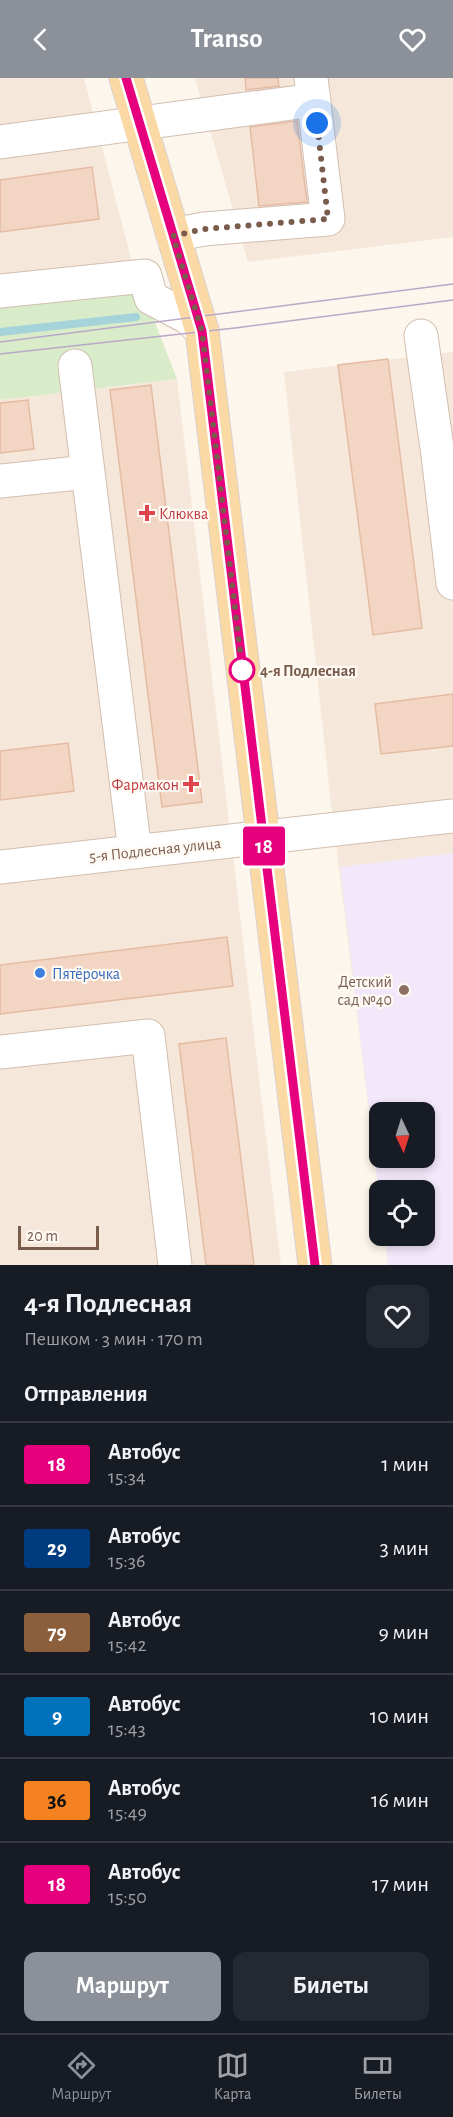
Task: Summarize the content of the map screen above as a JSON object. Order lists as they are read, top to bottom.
{
  "streets": {
    "street": ["5-я Подлесная улица"]
  },
  "places": {
    "health": ["Клюква", "Фармакон"],
    "other": ["4-я Подлесная", "Пятёрочка", "Детский сад №40"]
  },
  "lines": ["bus line 18"],
  "scale_bar": "20 m",
  "north": "bottom",
  "page": {
    "header": "Transo",
    "on_map": "18",
    "scale": "20 m",
    "heading": [
      ["4-я Подлесная", "Пешком · 3 мин · 170 m"],
      "Отправления"
    ],
    "list": [
      {
        "mark": "18",
        "name": "Автобус",
        "note": "15:34",
        "value": "1 мин"
      },
      {
        "mark": "29",
        "name": "Автобус",
        "note": "15:36",
        "value": "3 мин"
      },
      {
        "mark": "79",
        "name": "Автобус",
        "note": "15:42",
        "value": "9 мин"
      },
      {
        "mark": "9",
        "name": "Автобус",
        "note": "15:43",
        "value": "10 мин"
      },
      {
        "mark": "36",
        "name": "Автобус",
        "note": "15:49",
        "value": "16 мин"
      },
      {
        "mark": "18",
        "name": "Автобус",
        "note": "15:50",
        "value": "17 мин"
      }
    ],
    "buttons": ["Маршрут", "Билеты"],
    "tabs": ["Маршрут", "Карта", "Билеты"]
  }
}
